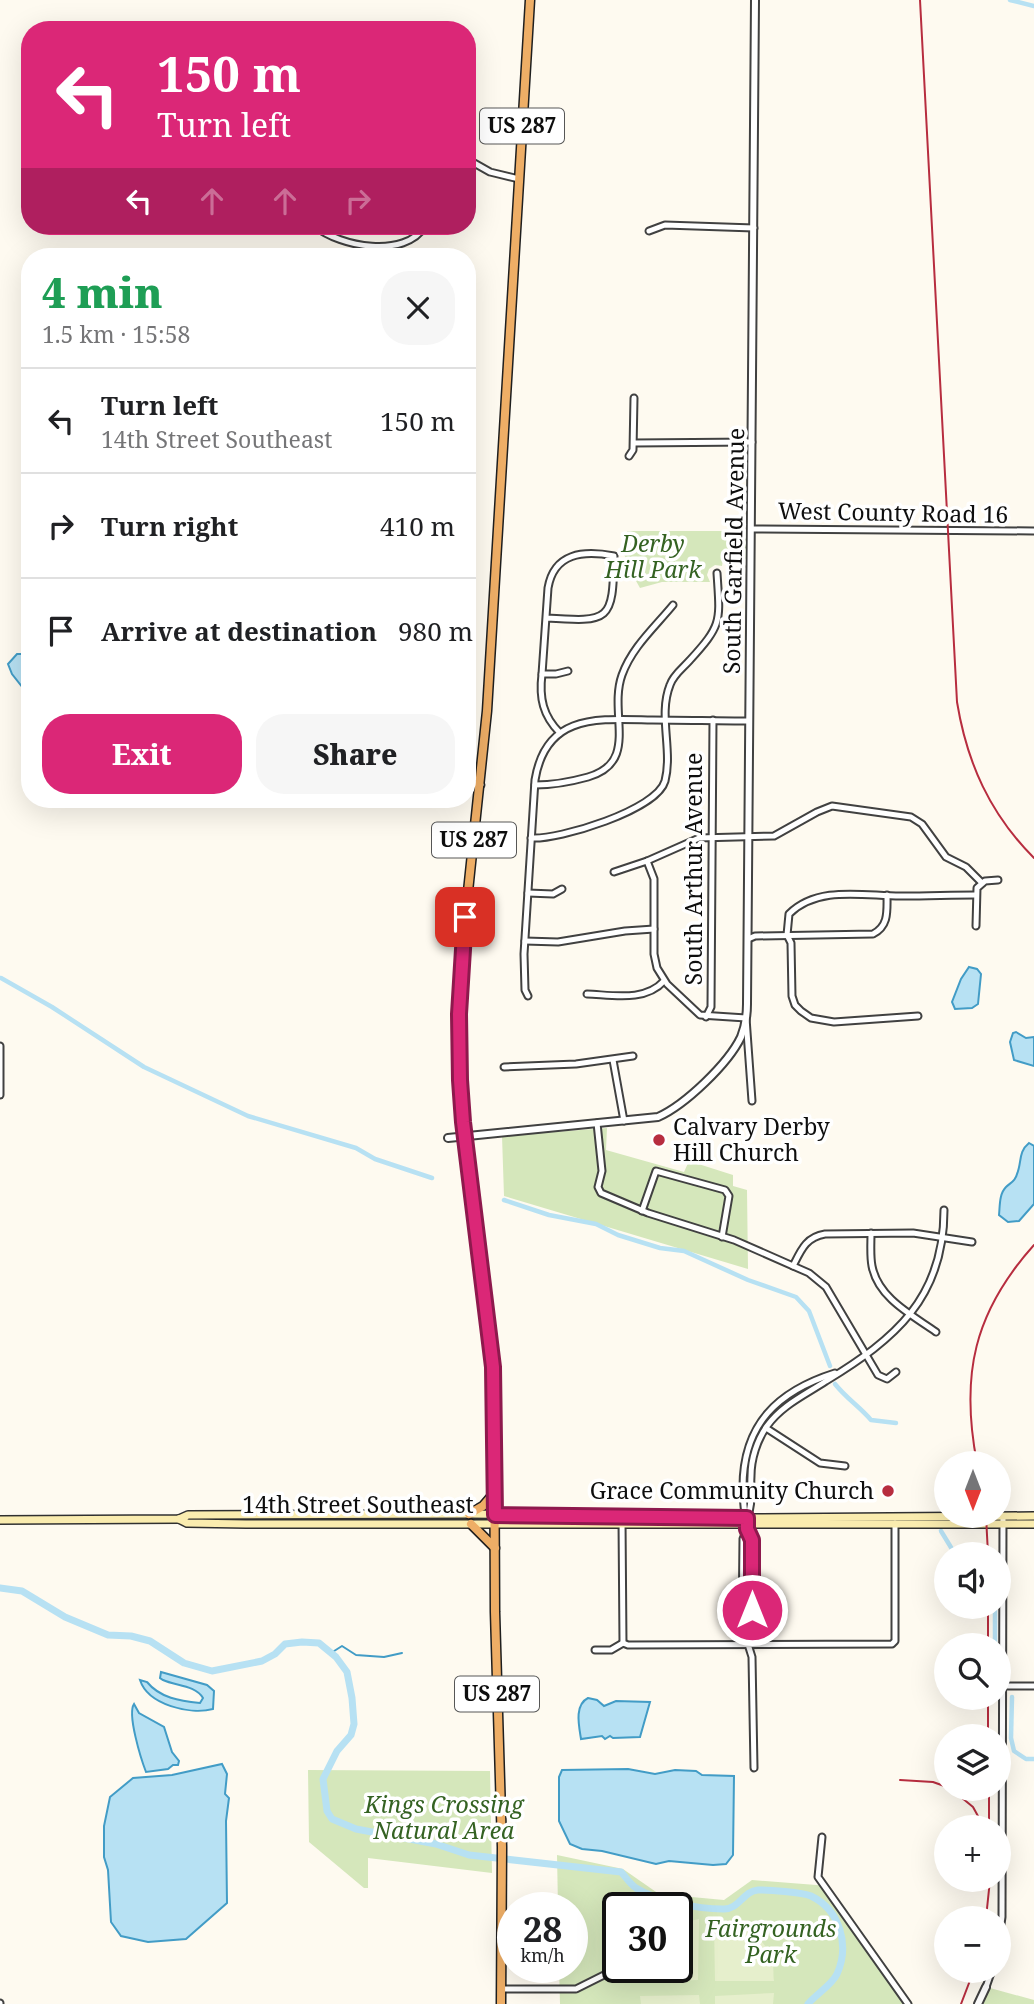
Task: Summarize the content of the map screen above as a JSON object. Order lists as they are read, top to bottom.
{
  "streets": {
    "highway": ["US 287"],
    "main road": ["14th Street Southeast"],
    "street": ["West County Road 16", "South Garfield Avenue", "South Arthur Avenue"]
  },
  "crossings": [
    ["US 287", "14th Street Southeast"],
    ["West County Road 16", "South Garfield Avenue"]
  ],
  "parks": ["Derby Hill Park", "Kings Crossing Natural Area", "Fairgrounds Park"],
  "places": ["Calvary Derby Hill Church", "Grace Community Church"],
  "north": "bottom",
  "page": {
    "turn": ["150 m", "Turn left"],
    "heading": ["4 min", "1.5 km · 15:58"],
    "list": [
      {
        "name": "Turn left",
        "note": "14th Street Southeast",
        "value": "150 m"
      },
      {
        "name": "Turn right",
        "value": "410 m"
      },
      {
        "name": "Arrive at destination",
        "value": "980 m"
      }
    ],
    "buttons": ["Exit", "Share"],
    "map_buttons": ["+", "−"],
    "speed": "28 km/h",
    "limit": "30"
  }
}
